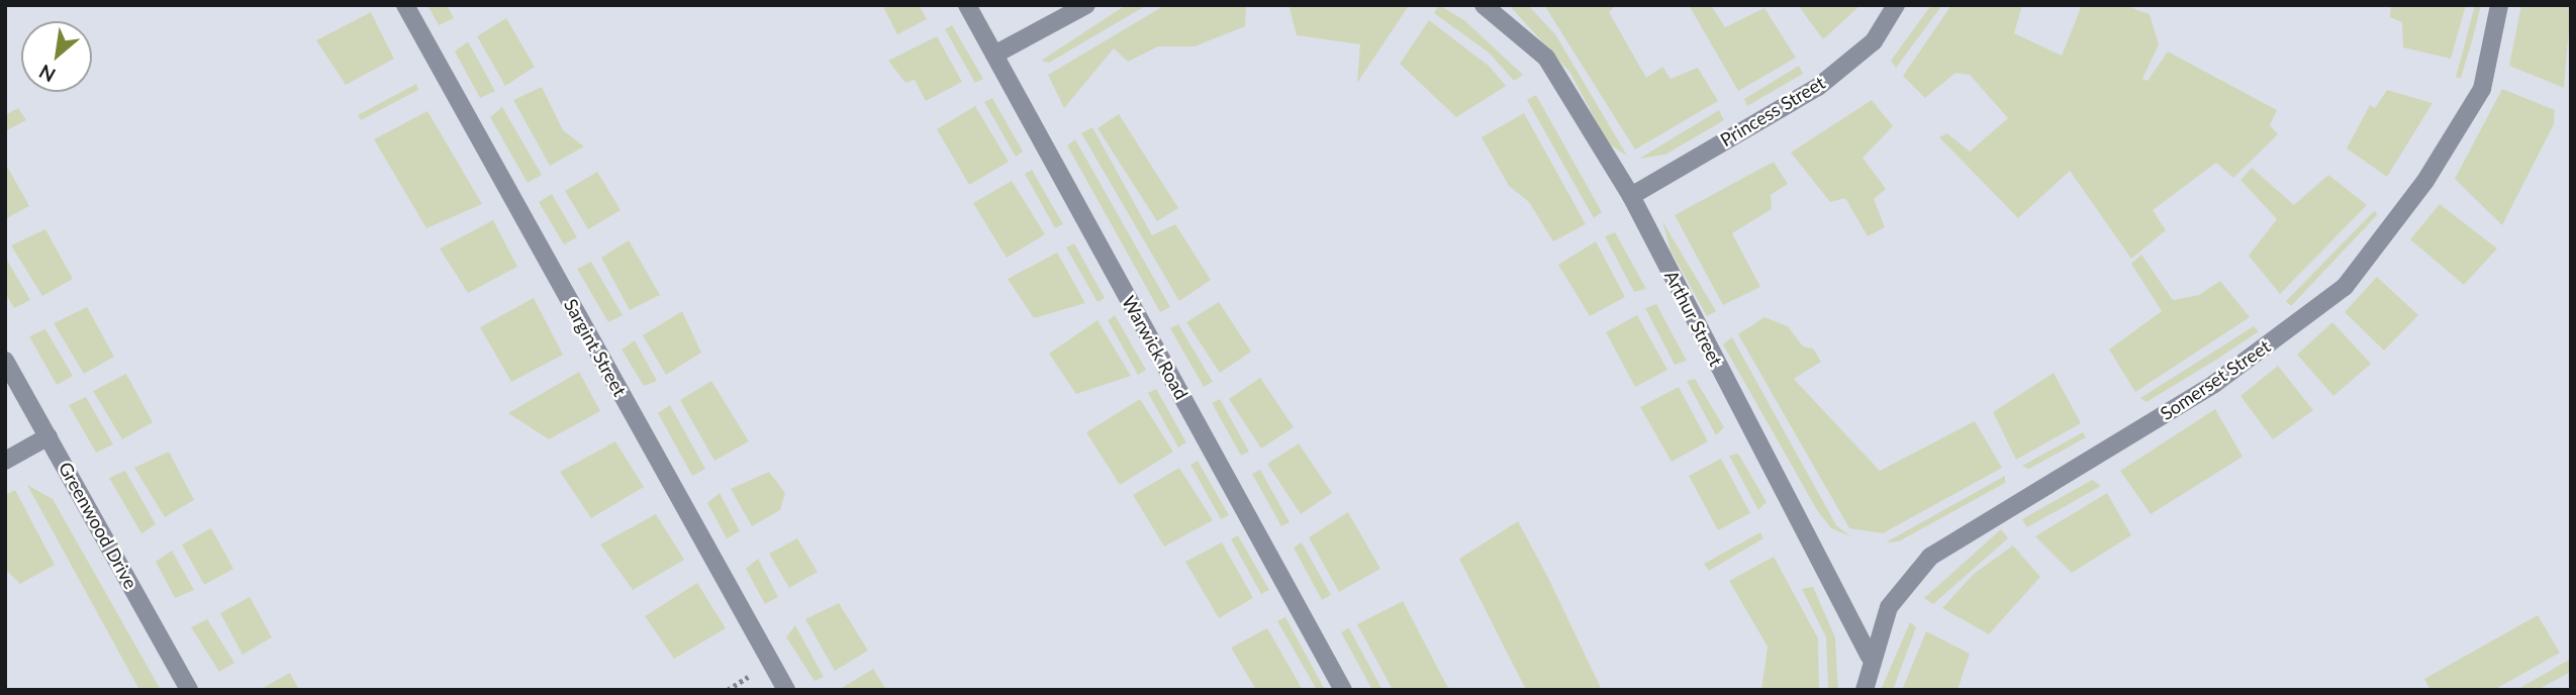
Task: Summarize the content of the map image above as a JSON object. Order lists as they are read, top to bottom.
{
  "streets": {
    "street": [
      "Princess Street",
      "Arthur Street",
      "Sargint Street",
      "Warwick Road",
      "Somerset Street",
      "Greenwood Drive"
    ]
  },
  "crossings": [
    ["Princess Street", "Arthur Street"],
    ["Arthur Street", "Somerset Street"]
  ],
  "north": "bottom left"
}
